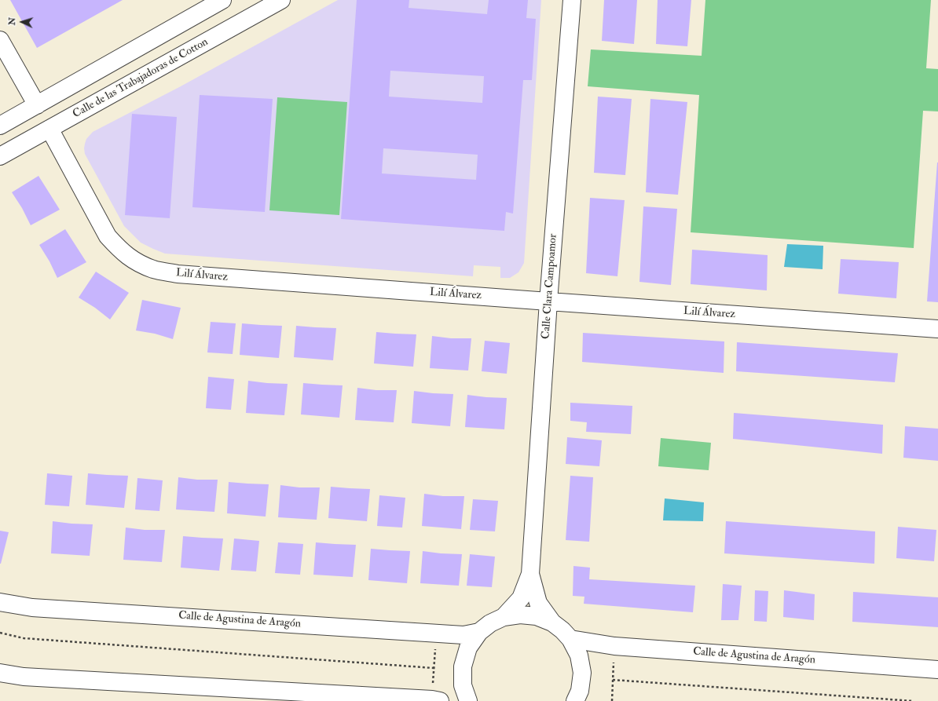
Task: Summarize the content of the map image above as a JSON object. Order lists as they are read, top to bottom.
{
  "streets": {
    "street": [
      "Calle de las Trabajadoras de Cotton",
      "Lilí Álvarez",
      "Calle Clara Campoamor",
      "Calle de Agustina de Aragón"
    ]
  },
  "crossings": [
    ["Calle de las Trabajadoras de Cotton", "Lilí Álvarez"],
    ["Lilí Álvarez", "Calle Clara Campoamor"]
  ],
  "north": "left"
}
